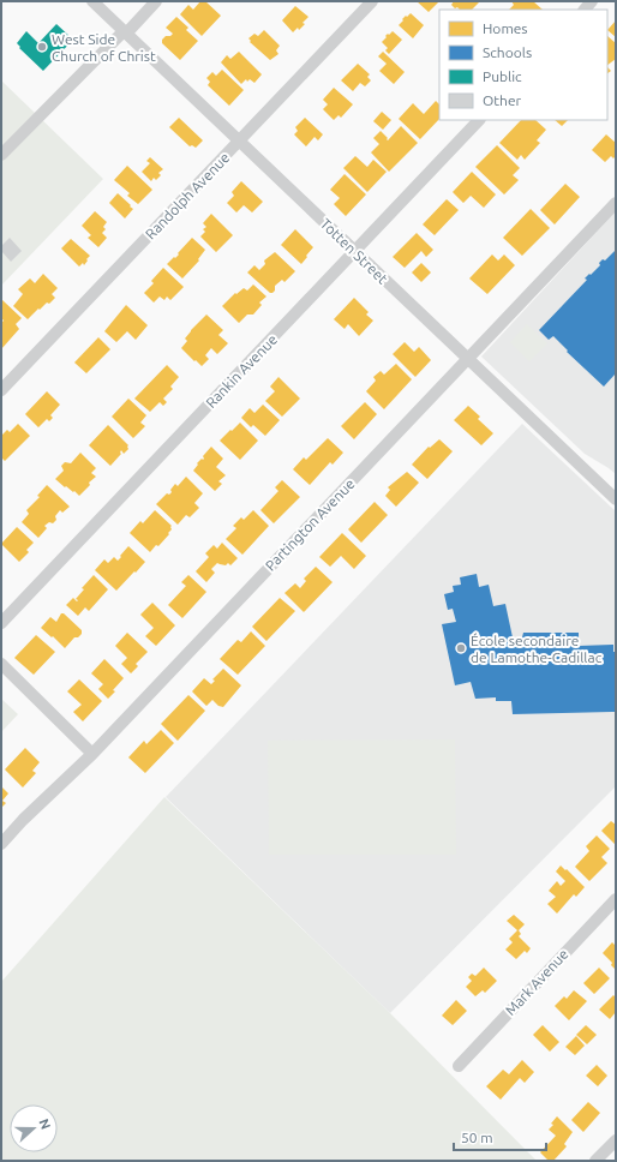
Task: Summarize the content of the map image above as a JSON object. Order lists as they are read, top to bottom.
{
  "streets": {
    "street": [
      "Randolph Avenue",
      "Totten Street",
      "Rankin Avenue",
      "Partington Avenue",
      "Mark Avenue"
    ]
  },
  "crossings": [
    ["Randolph Avenue", "Totten Street"],
    ["Totten Street", "Rankin Avenue"],
    ["Totten Street", "Partington Avenue"]
  ],
  "places": ["West Side Church of Christ", "École secondaire de Lamothe-Cadillac"],
  "legend": [
    "Homes",
    "Schools",
    "Public",
    "Other"
  ],
  "scale_bar": "50 m",
  "north": "right"
}
